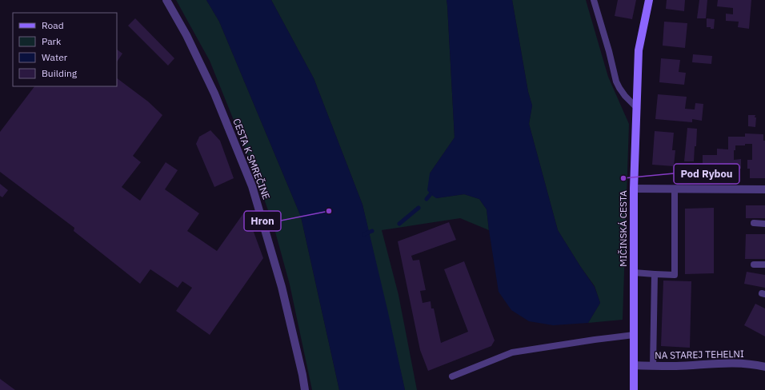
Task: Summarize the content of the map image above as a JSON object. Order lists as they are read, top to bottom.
{
  "streets": {
    "street": ["CESTA K SMREČINE", "MIČINSKÁ CESTA", "NA STAREJ TEHELNI"]
  },
  "crossings": [
    ["MIČINSKÁ CESTA", "NA STAREJ TEHELNI"]
  ],
  "places": ["Pod Rybou", "Hron"],
  "legend": [
    "Road",
    "Park",
    "Water",
    "Building"
  ]
}
